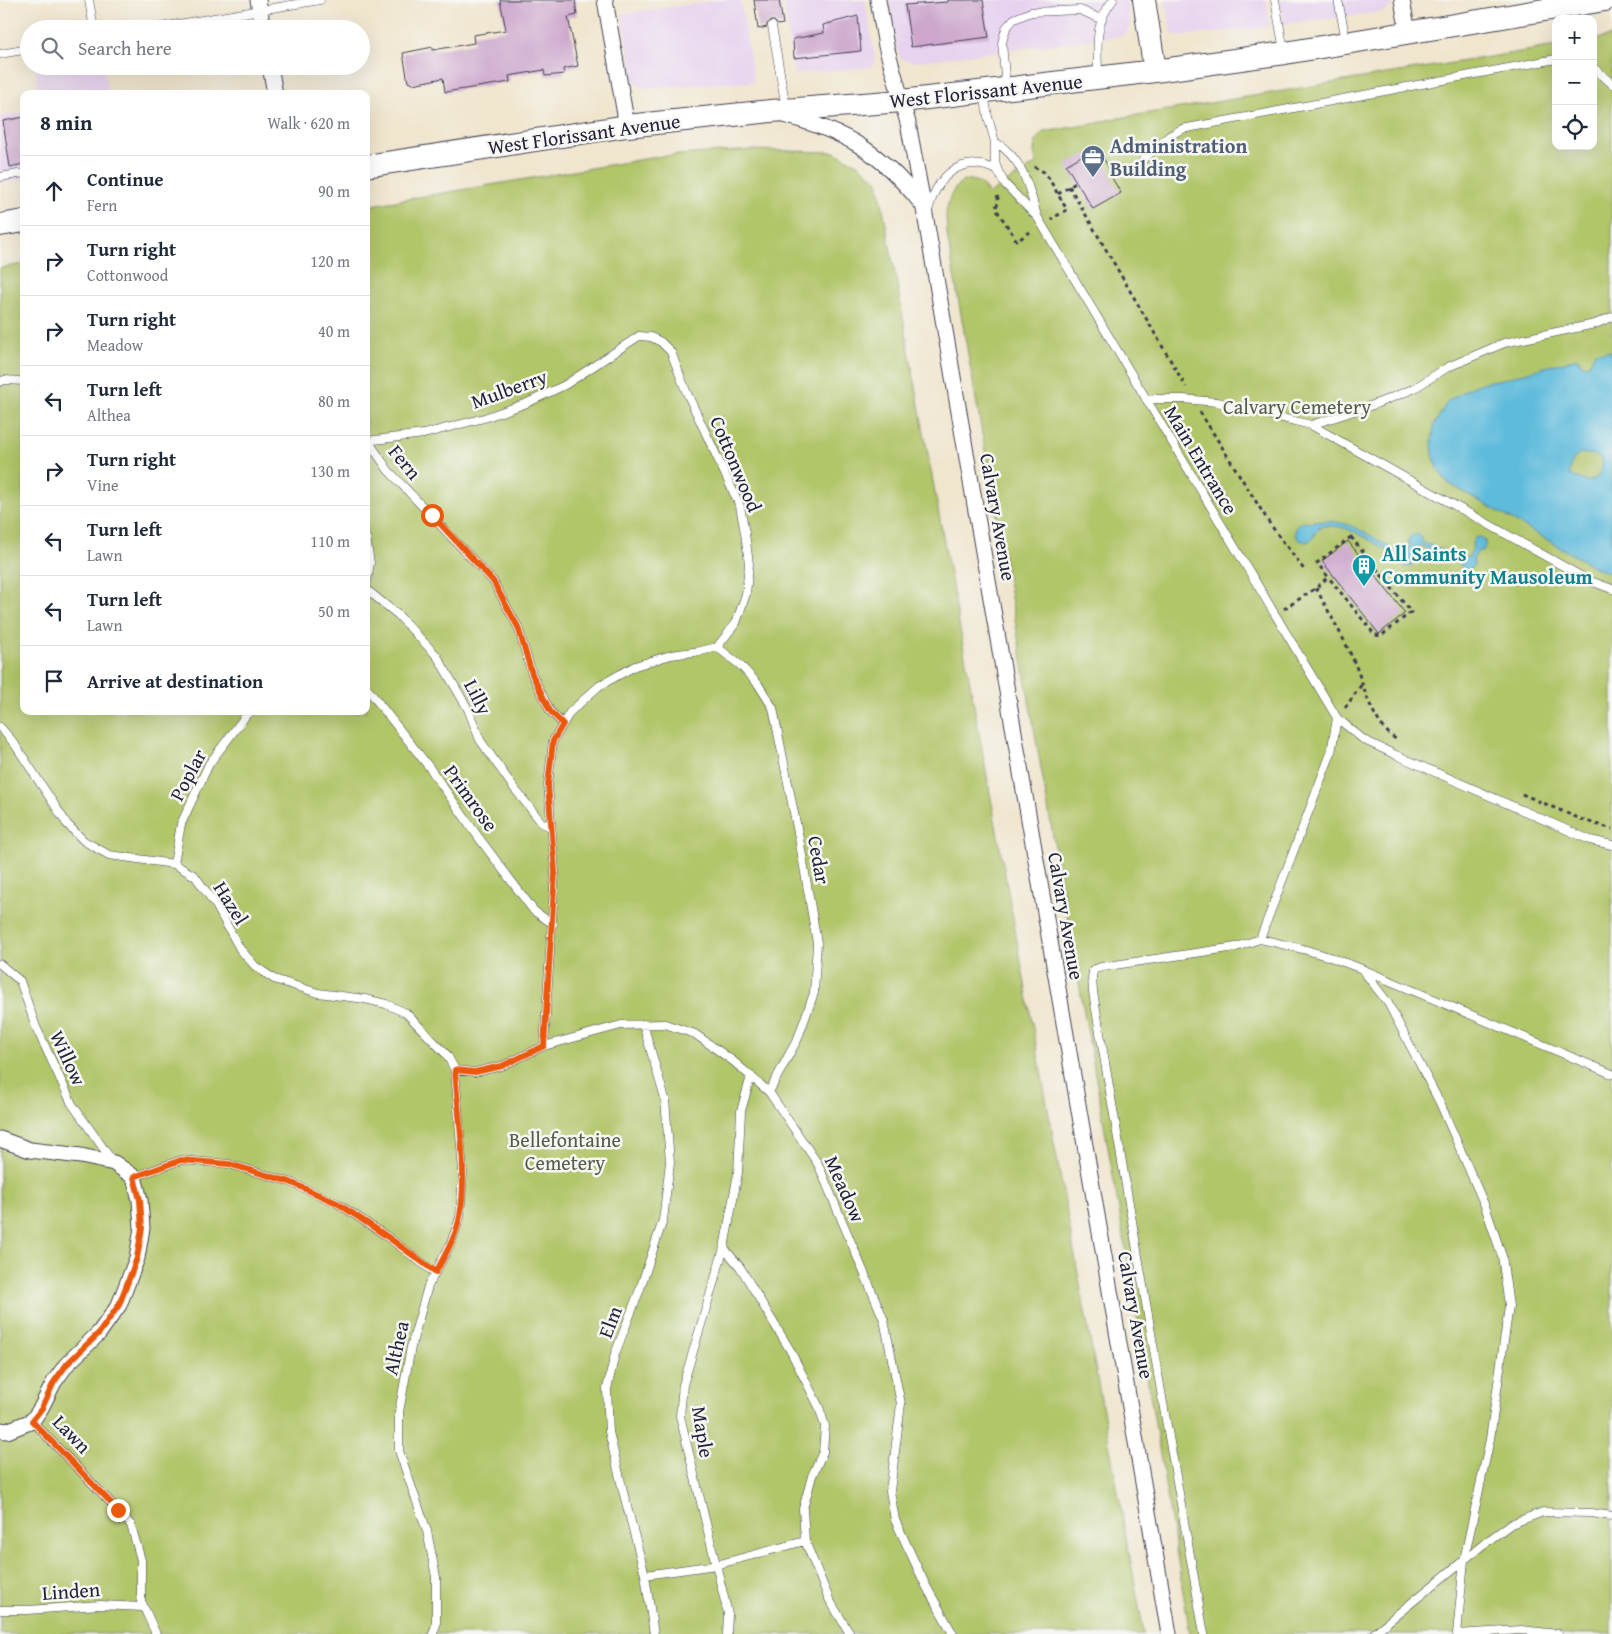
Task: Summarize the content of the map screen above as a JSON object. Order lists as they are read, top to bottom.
{
  "streets": {
    "main road": ["West Florissant Avenue"],
    "street": ["Calvary Avenue", "Lawn"],
    "lane": [
      "Mulberry",
      "Main Entrance",
      "Fern",
      "Cottonwood",
      "Lilly",
      "Poplar",
      "Primrose",
      "Cedar",
      "Hazel",
      "Willow",
      "Meadow",
      "Elm",
      "Althea",
      "Maple",
      "Linden"
    ]
  },
  "crossings": [
    ["West Florissant Avenue", "Main Entrance"],
    ["West Florissant Avenue", "Calvary Avenue"],
    ["Mulberry", "Cottonwood"],
    ["Cottonwood", "Cedar"],
    ["Poplar", "Hazel"],
    ["Cedar", "Meadow"],
    ["Hazel", "Meadow"],
    ["Hazel", "Althea"],
    ["Meadow", "Elm"],
    ["Meadow", "Althea"],
    ["Meadow", "Maple"],
    ["Lawn", "Linden"]
  ],
  "parks": ["Calvary Cemetery", "Bellefontaine Cemetery"],
  "places": {
    "office": ["Administration Building"],
    "building": ["All Saints Community Mausoleum"]
  },
  "page": {
    "map_buttons": ["+", "−"],
    "search": "Search here",
    "heading": ["8 min", "Walk · 620 m"],
    "list": [
      ["Continue", "Fern", "90 m"],
      ["Turn right", "Cottonwood", "120 m"],
      ["Turn right", "Meadow", "40 m"],
      ["Turn left", "Althea", "80 m"],
      ["Turn right", "Vine", "130 m"],
      ["Turn left", "Lawn", "110 m"],
      ["Turn left", "Lawn", "50 m"],
      "Arrive at destination"
    ]
  }
}
